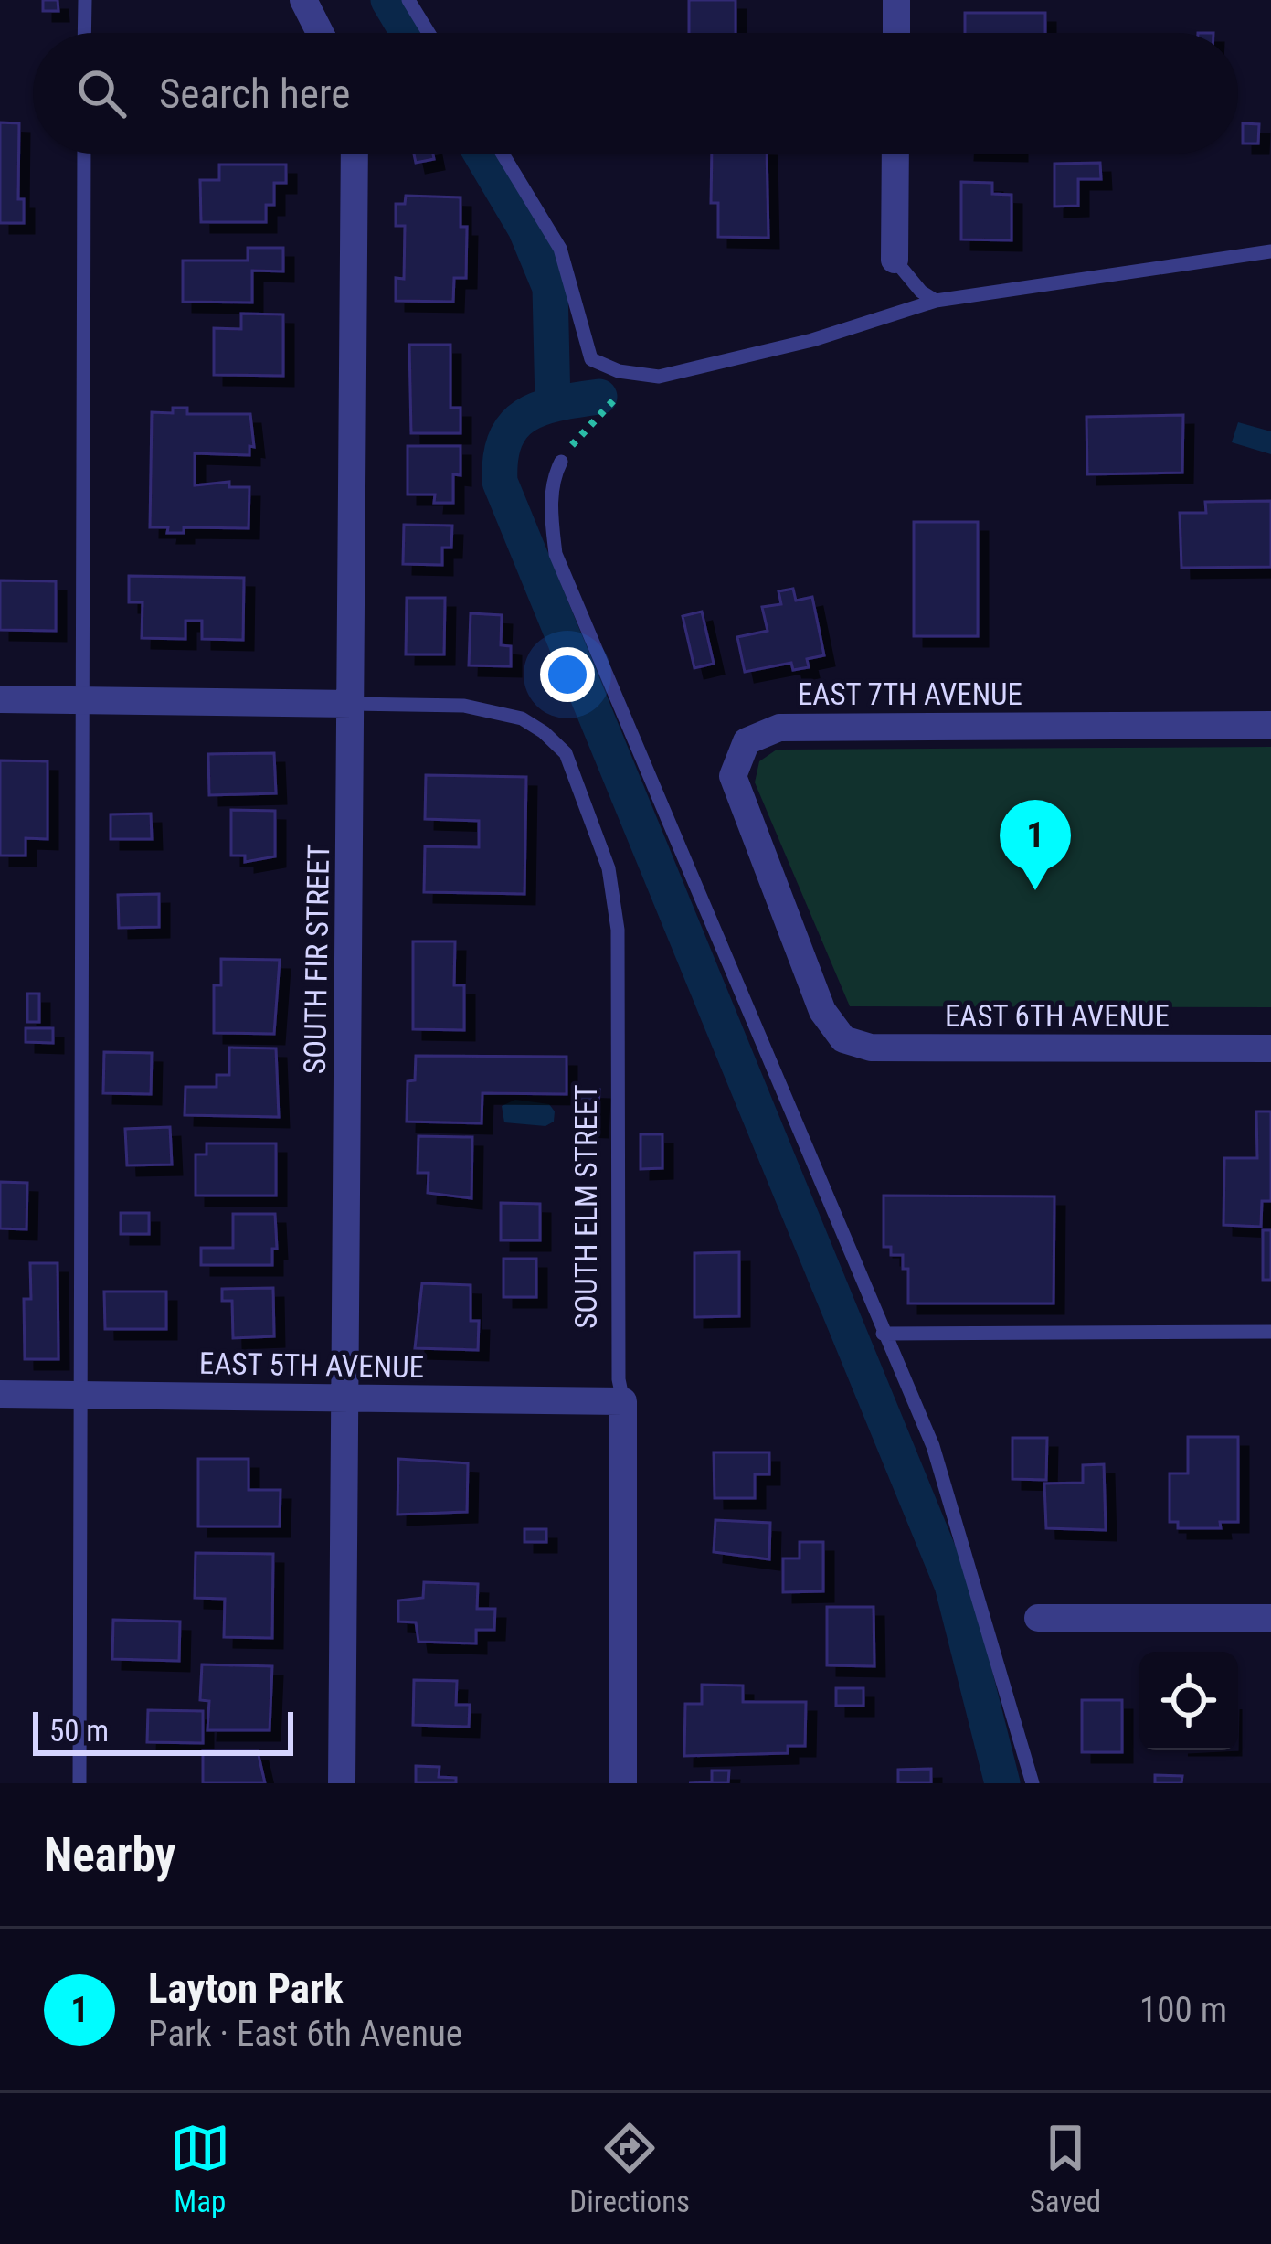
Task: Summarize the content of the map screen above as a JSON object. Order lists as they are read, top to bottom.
{
  "streets": {
    "street": [
      "EAST 7TH AVENUE",
      "SOUTH FIR STREET",
      "EAST 6TH AVENUE",
      "SOUTH ELM STREET",
      "EAST 5TH AVENUE"
    ]
  },
  "crossings": [
    ["EAST 7TH AVENUE", "EAST 6TH AVENUE"],
    ["SOUTH FIR STREET", "SOUTH ELM STREET"],
    ["SOUTH FIR STREET", "EAST 5TH AVENUE"],
    ["SOUTH ELM STREET", "EAST 5TH AVENUE"]
  ],
  "scale_bar": "50 m",
  "page": {
    "search": "Search here",
    "pins": "1",
    "scale": "50 m",
    "heading": "Nearby",
    "list": [
      {
        "mark": "1",
        "name": "Layton Park",
        "note": "Park · East 6th Avenue",
        "value": "100 m"
      }
    ],
    "nav": ["Map", "Directions", "Saved"]
  }
}
